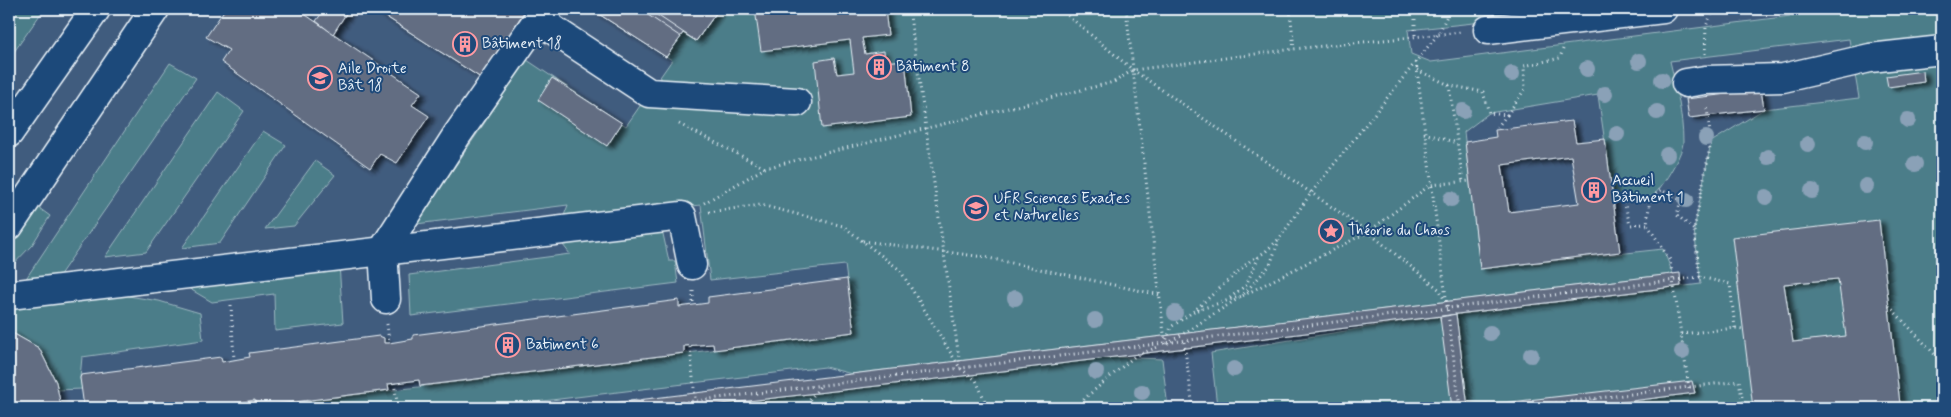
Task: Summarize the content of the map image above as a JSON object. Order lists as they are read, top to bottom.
{
  "places": {
    "building": [
      "Bâtiment 18",
      "Bâtiment 8",
      "Accueil Bâtiment 1",
      "Batiment 6"
    ],
    "school or university": ["Aile Droite Bât 18", "UFR Sciences Exactes et Naturelles"],
    "place": ["Théorie du Chaos"]
  }
}
